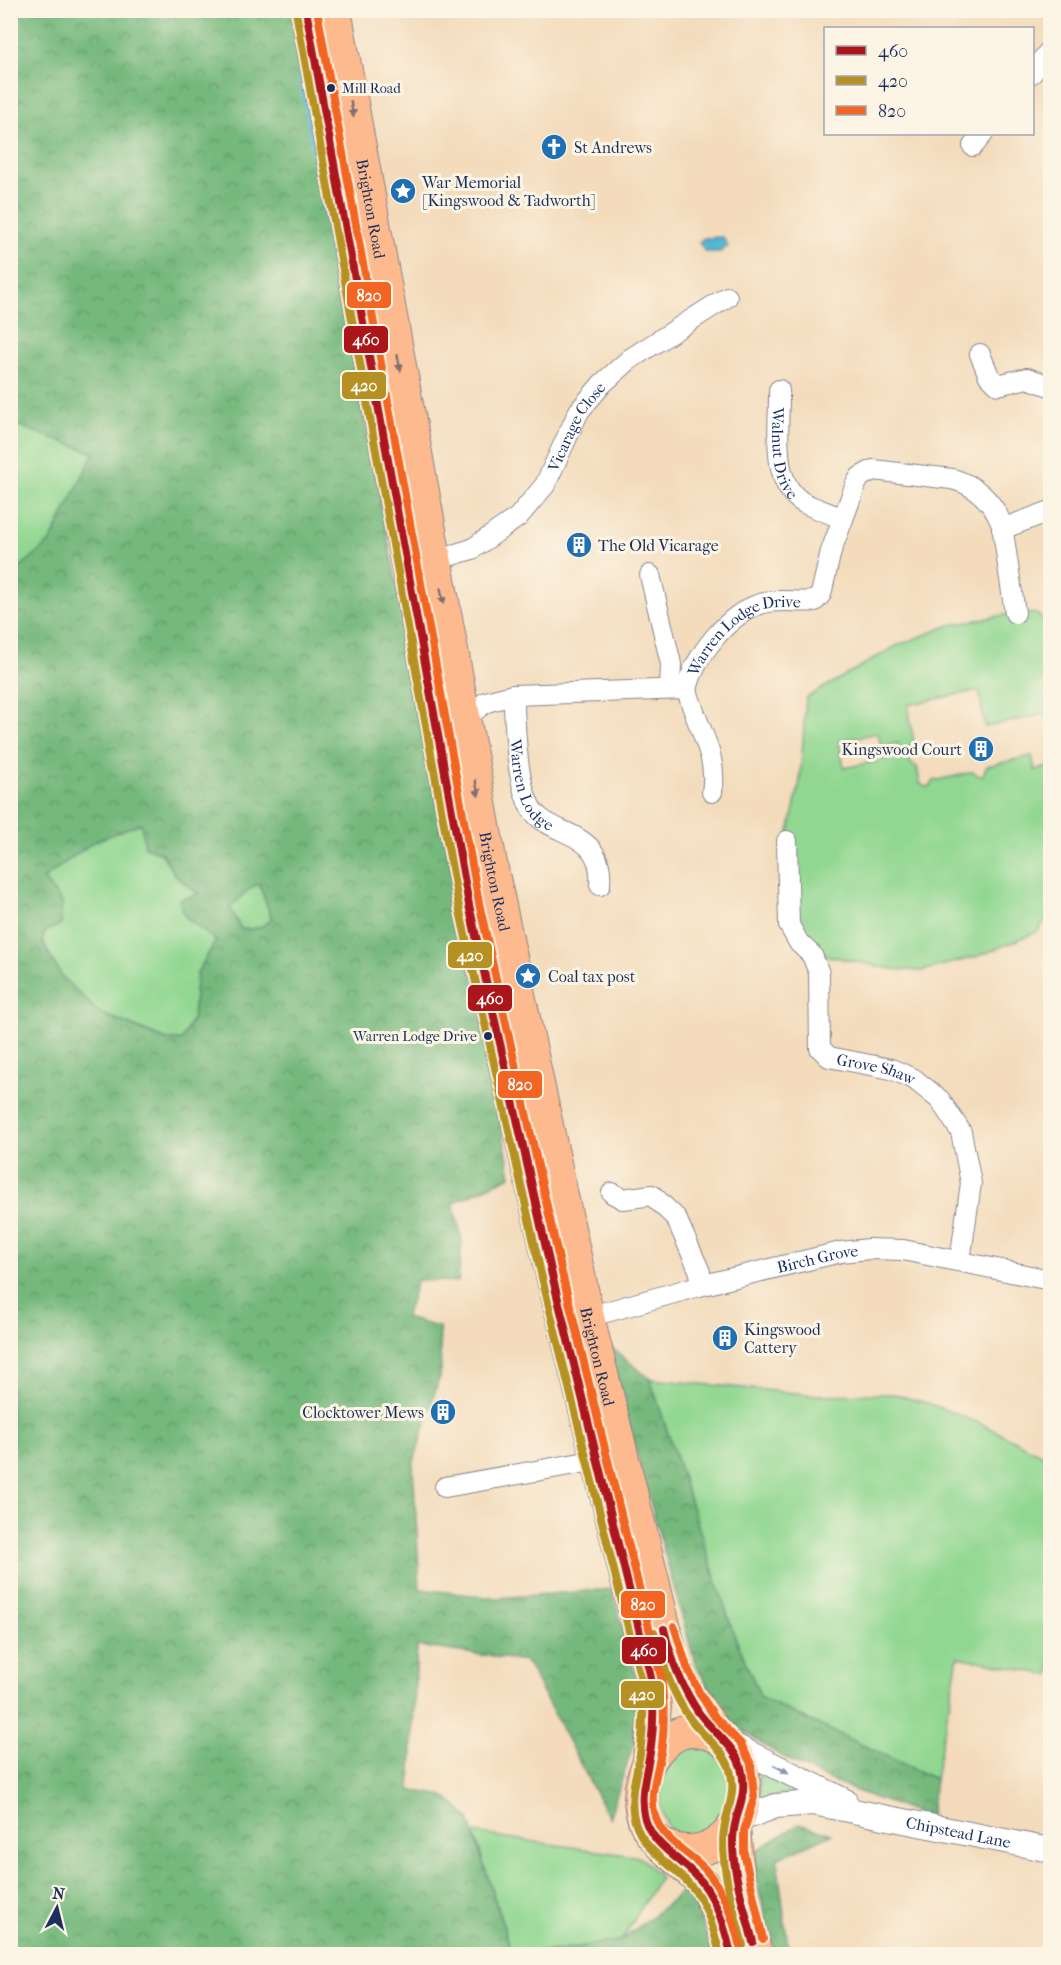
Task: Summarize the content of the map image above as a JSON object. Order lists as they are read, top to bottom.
{
  "streets": {
    "highway": ["Brighton Road"],
    "street": [
      "Vicarage Close",
      "Walnut Drive",
      "Warren Lodge Drive",
      "Warren Lodge",
      "Grove Shaw",
      "Birch Grove",
      "Chipstead Lane"
    ]
  },
  "crossings": [
    ["Brighton Road", "Vicarage Close"],
    ["Brighton Road", "Warren Lodge Drive"],
    ["Brighton Road", "Birch Grove"],
    ["Brighton Road", "Chipstead Lane"],
    ["Walnut Drive", "Warren Lodge Drive"],
    ["Warren Lodge Drive", "Warren Lodge"],
    ["Grove Shaw", "Birch Grove"]
  ],
  "places": {
    "other": ["Mill Road", "Warren Lodge Drive"],
    "church": ["St Andrews"],
    "place": ["War Memorial [Kingswood & Tadworth]", "Coal tax post"],
    "building": [
      "The Old Vicarage",
      "Kingswood Court",
      "Kingswood Cattery",
      "Clocktower Mews"
    ]
  },
  "lines": ["transit line 460", "transit line 820", "transit line 420"],
  "legend": ["460", "420", "820"],
  "north": "top"
}
